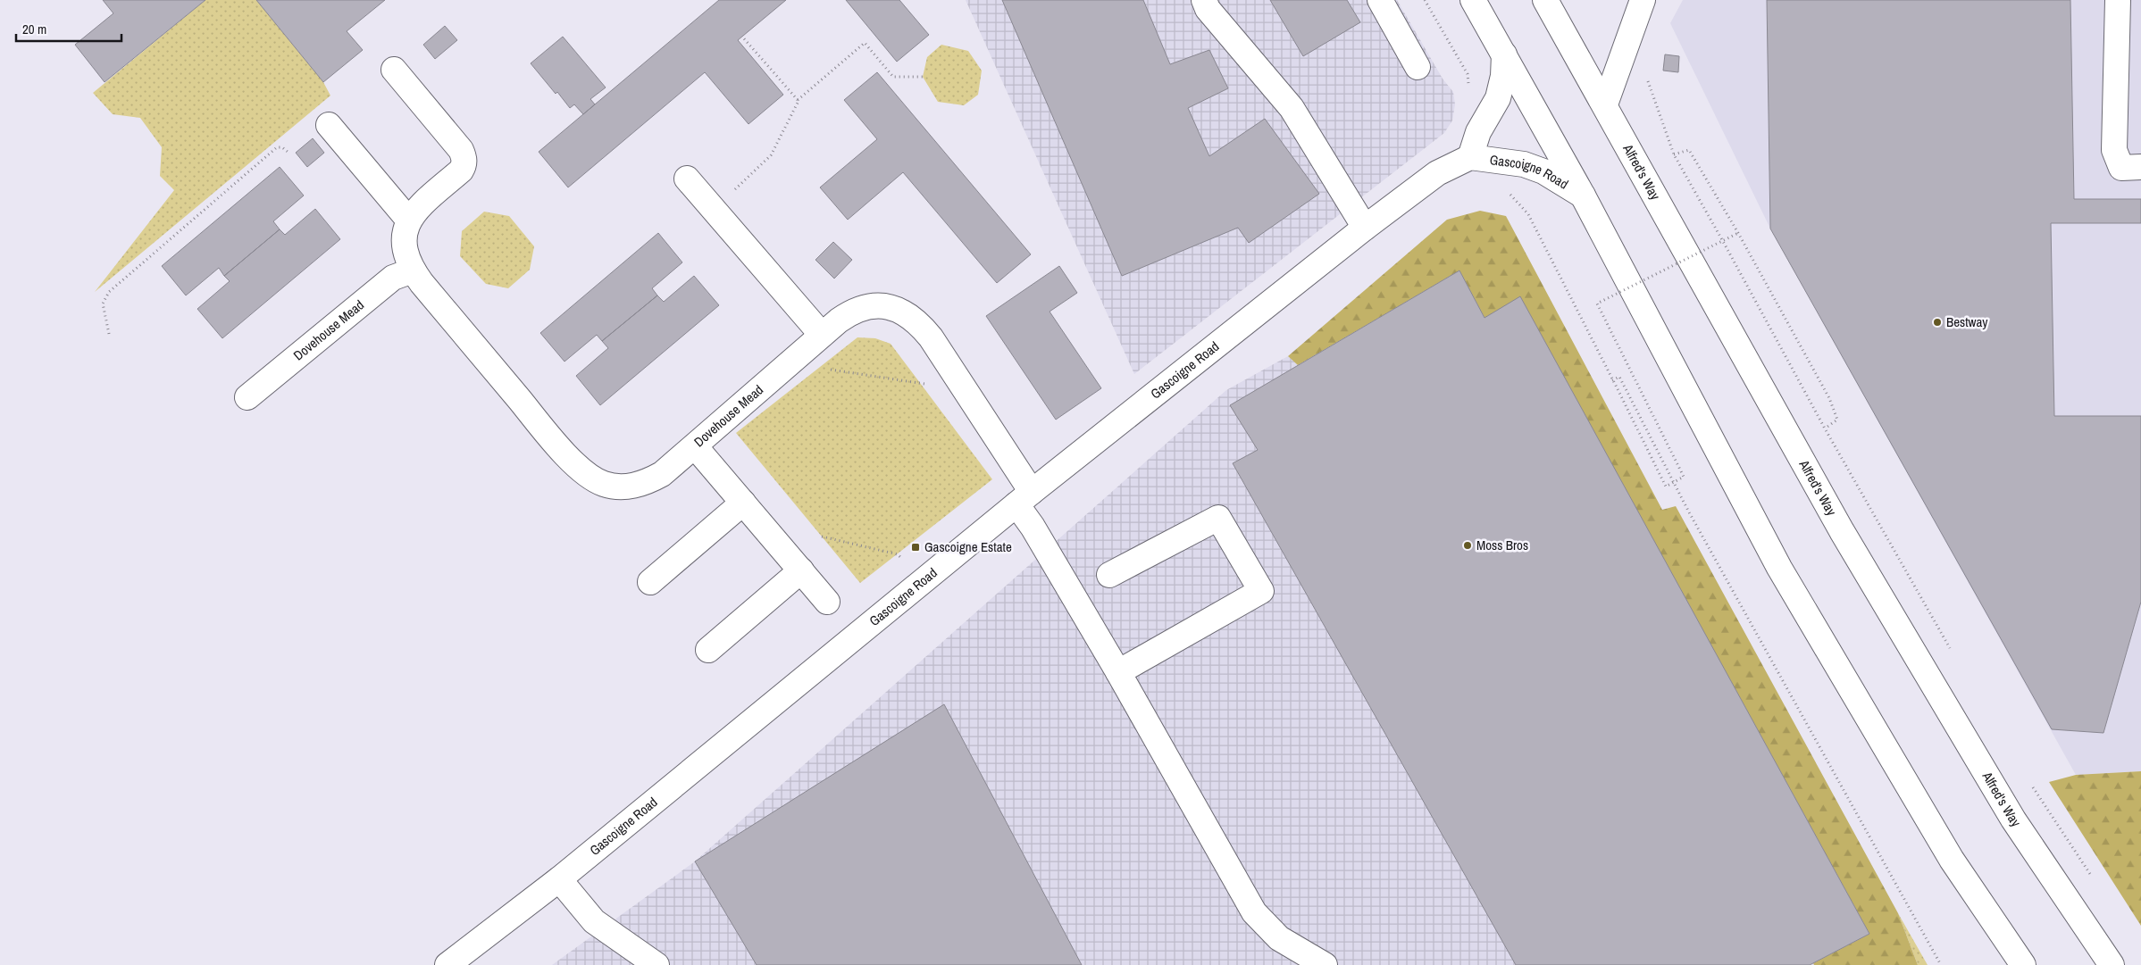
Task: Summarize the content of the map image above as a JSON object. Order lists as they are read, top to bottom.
{
  "streets": {
    "main road": ["Alfred's Way", "Gascoigne Road", "Dovehouse Mead"]
  },
  "crossings": [
    ["Gascoigne Road", "Dovehouse Mead"]
  ],
  "places": {
    "other": ["Bestway", "Moss Bros"],
    "transit": ["Gascoigne Estate"]
  },
  "scale_bar": "20 m"
}
